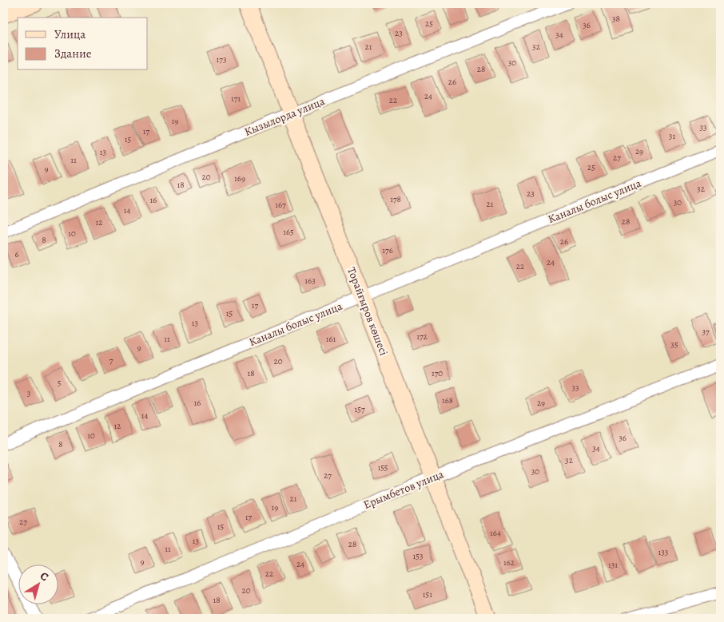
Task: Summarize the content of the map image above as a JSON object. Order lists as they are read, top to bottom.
{
  "streets": {
    "street": [
      "Кызылорда улица",
      "Каналы болыс улица",
      "Торайғыров көшесі",
      "Ерымбетов улица"
    ]
  },
  "crossings": [
    ["Кызылорда улица", "Торайғыров көшесі"],
    ["Каналы болыс улица", "Торайғыров көшесі"],
    ["Торайғыров көшесі", "Ерымбетов улица"]
  ],
  "house_numbers": [
    "38",
    "25",
    "36",
    "23",
    "34",
    "21",
    "32",
    "173",
    "30",
    "28",
    "26",
    "24",
    "171",
    "22",
    "19",
    "33",
    "17",
    "31",
    "15",
    "29",
    "13",
    "27",
    "11",
    "25",
    "9",
    "20",
    "169",
    "18",
    "32",
    "23",
    "178",
    "16",
    "30",
    "21",
    "167",
    "14",
    "28",
    "12",
    "165",
    "10",
    "8",
    "26",
    "176",
    "6",
    "24",
    "22",
    "163",
    "17",
    "15",
    "13",
    "37",
    "172",
    "11",
    "161",
    "35",
    "9",
    "7",
    "20",
    "18",
    "170",
    "5",
    "33",
    "3",
    "168",
    "16",
    "29",
    "157",
    "14",
    "12",
    "10",
    "36",
    "8",
    "34",
    "32",
    "155",
    "30",
    "27",
    "21",
    "19",
    "17",
    "27",
    "15",
    "164",
    "13",
    "28",
    "11",
    "133",
    "153",
    "9",
    "162",
    "24",
    "131",
    "22",
    "20",
    "151",
    "18"
  ],
  "legend": ["Улица", "Здание"],
  "north": "top right"
}
